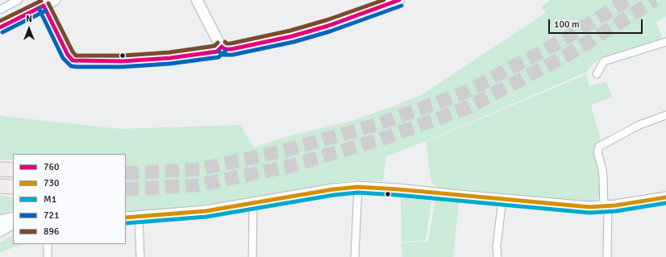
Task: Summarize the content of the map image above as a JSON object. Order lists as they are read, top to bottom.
{
  "lines": [
    "transit line 760",
    "transit line 896",
    "transit line 721",
    "transit line 730",
    "transit line M1"
  ],
  "legend": [
    "760",
    "730",
    "M1",
    "721",
    "896"
  ],
  "scale_bar": "100 m",
  "north": "top"
}
